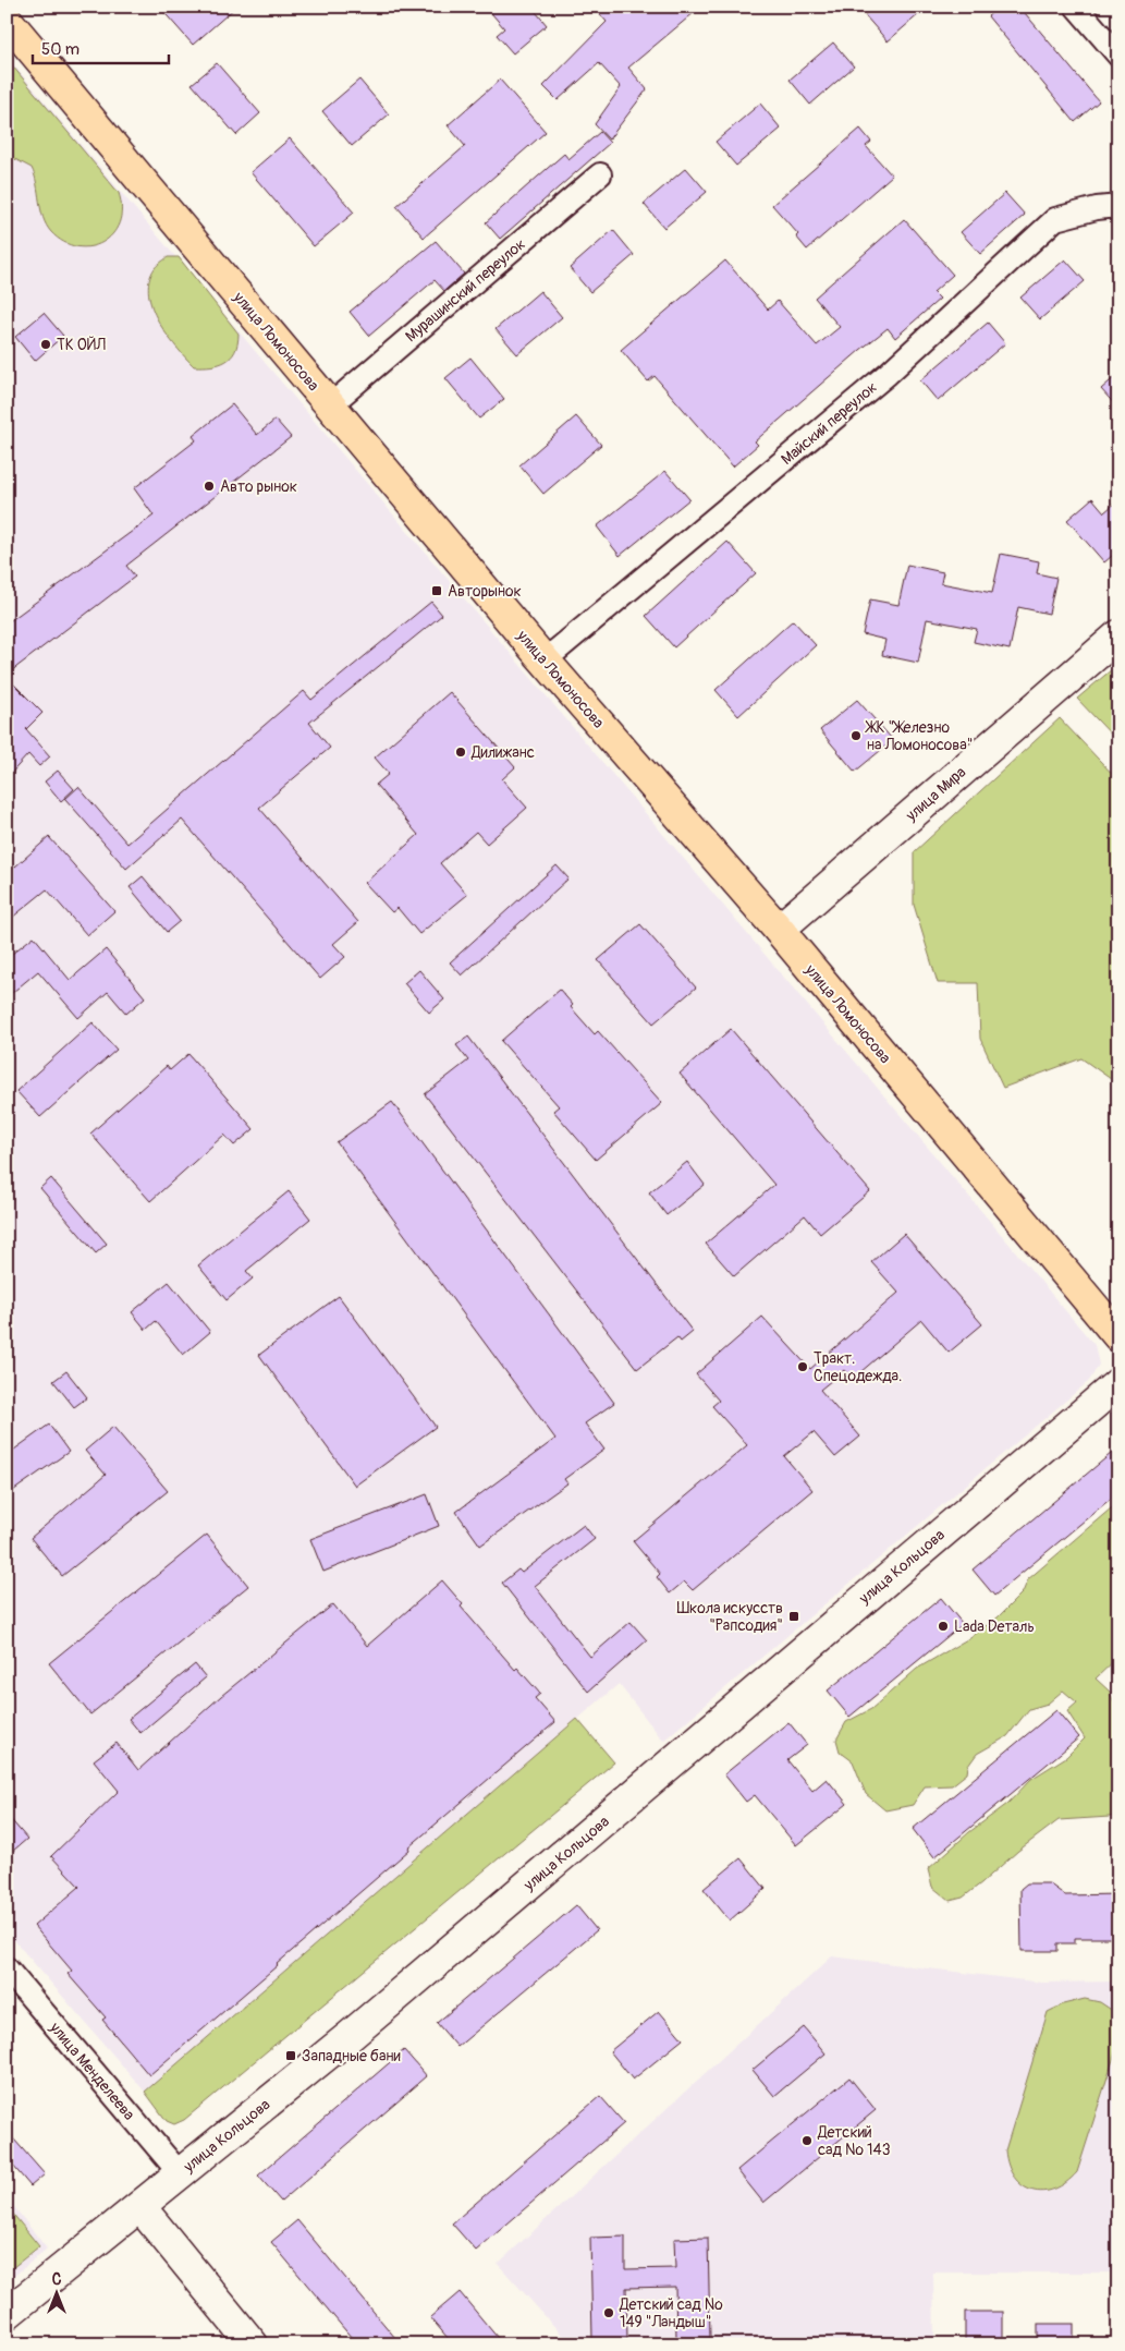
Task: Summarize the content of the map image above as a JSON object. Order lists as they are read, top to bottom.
{
  "streets": {
    "highway": ["улица Ломоносова"],
    "main road": ["улица Мира", "улица Кольцова"],
    "street": ["Мурашинский переулок", "Майский переулок", "улица Менделеева"]
  },
  "crossings": [
    ["Мурашинский переулок", "улица Ломоносова"],
    ["улица Ломоносова", "Майский переулок"],
    ["улица Ломоносова", "улица Мира"],
    ["улица Кольцова", "улица Менделеева"]
  ],
  "places": {
    "other": [
      "ТК ОЙЛ",
      "Авто рынок",
      "ЖК \"Железно на Ломоносова\"",
      "Дилижанс",
      "Тракт. Спецодежда.",
      "Lada Dеталь",
      "Детский сад № 143",
      "Детский сад № 149 \"Ландыш\""
    ],
    "transit": ["Авторынок", "Школа искусств \"Рапсодия\"", "Западные бани"]
  },
  "scale_bar": "50 m",
  "north": "top"
}
